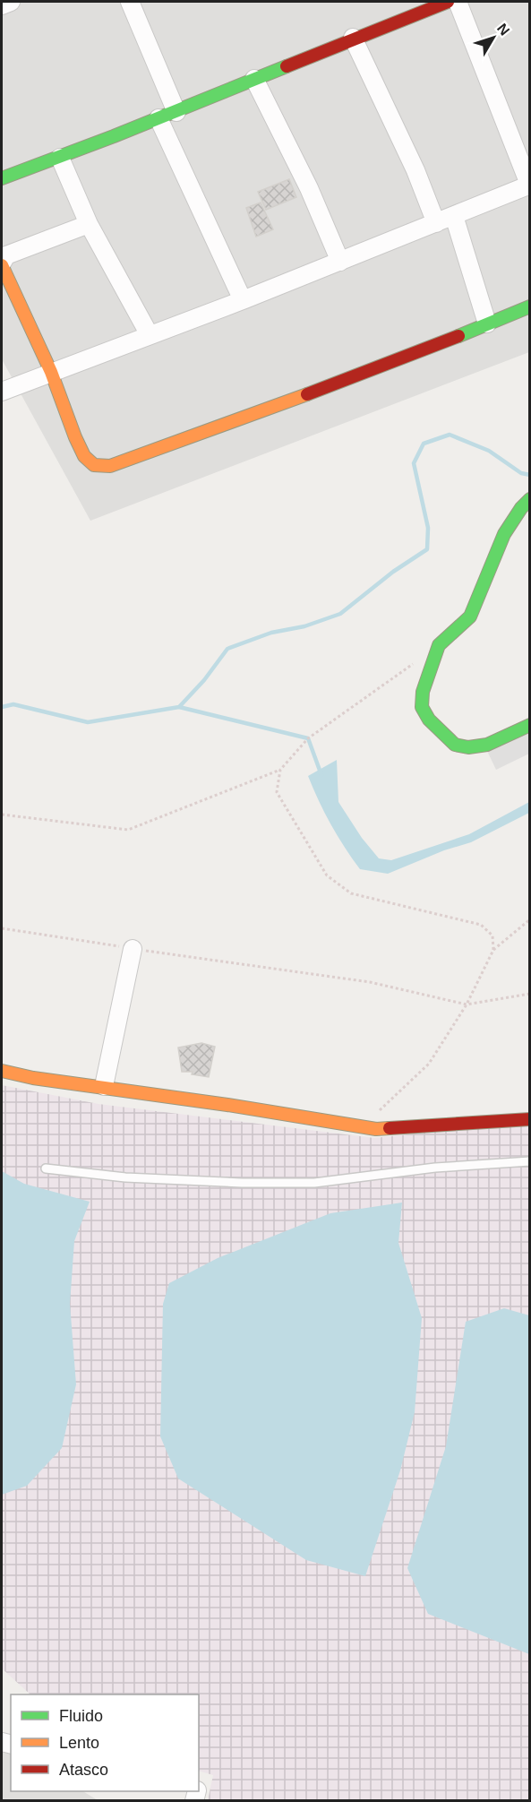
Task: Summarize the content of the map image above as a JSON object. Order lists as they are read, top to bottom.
{
  "legend": ["Fluido", "Lento", "Atasco"],
  "north": "top right"
}
